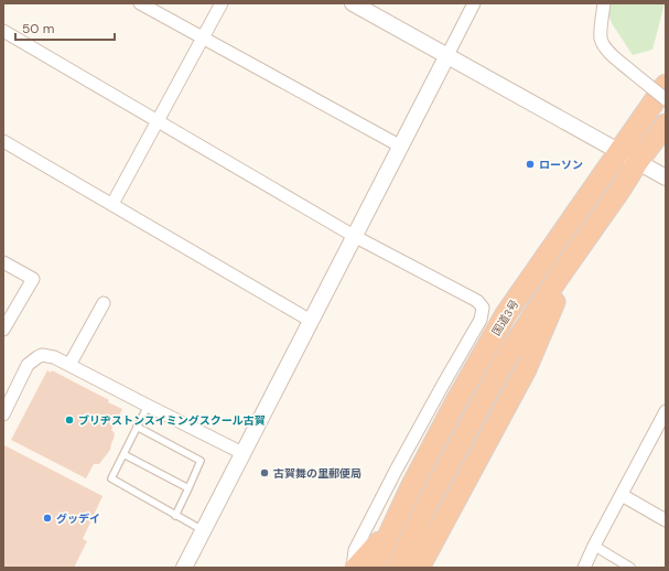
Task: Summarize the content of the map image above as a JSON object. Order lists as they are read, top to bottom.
{
  "streets": {
    "highway": ["国道3号"]
  },
  "places": [
    "ローソン",
    "ブリヂストンスイミングスクール古賀",
    "古賀舞の里郵便局",
    "グッデイ"
  ],
  "scale_bar": "50 m"
}
